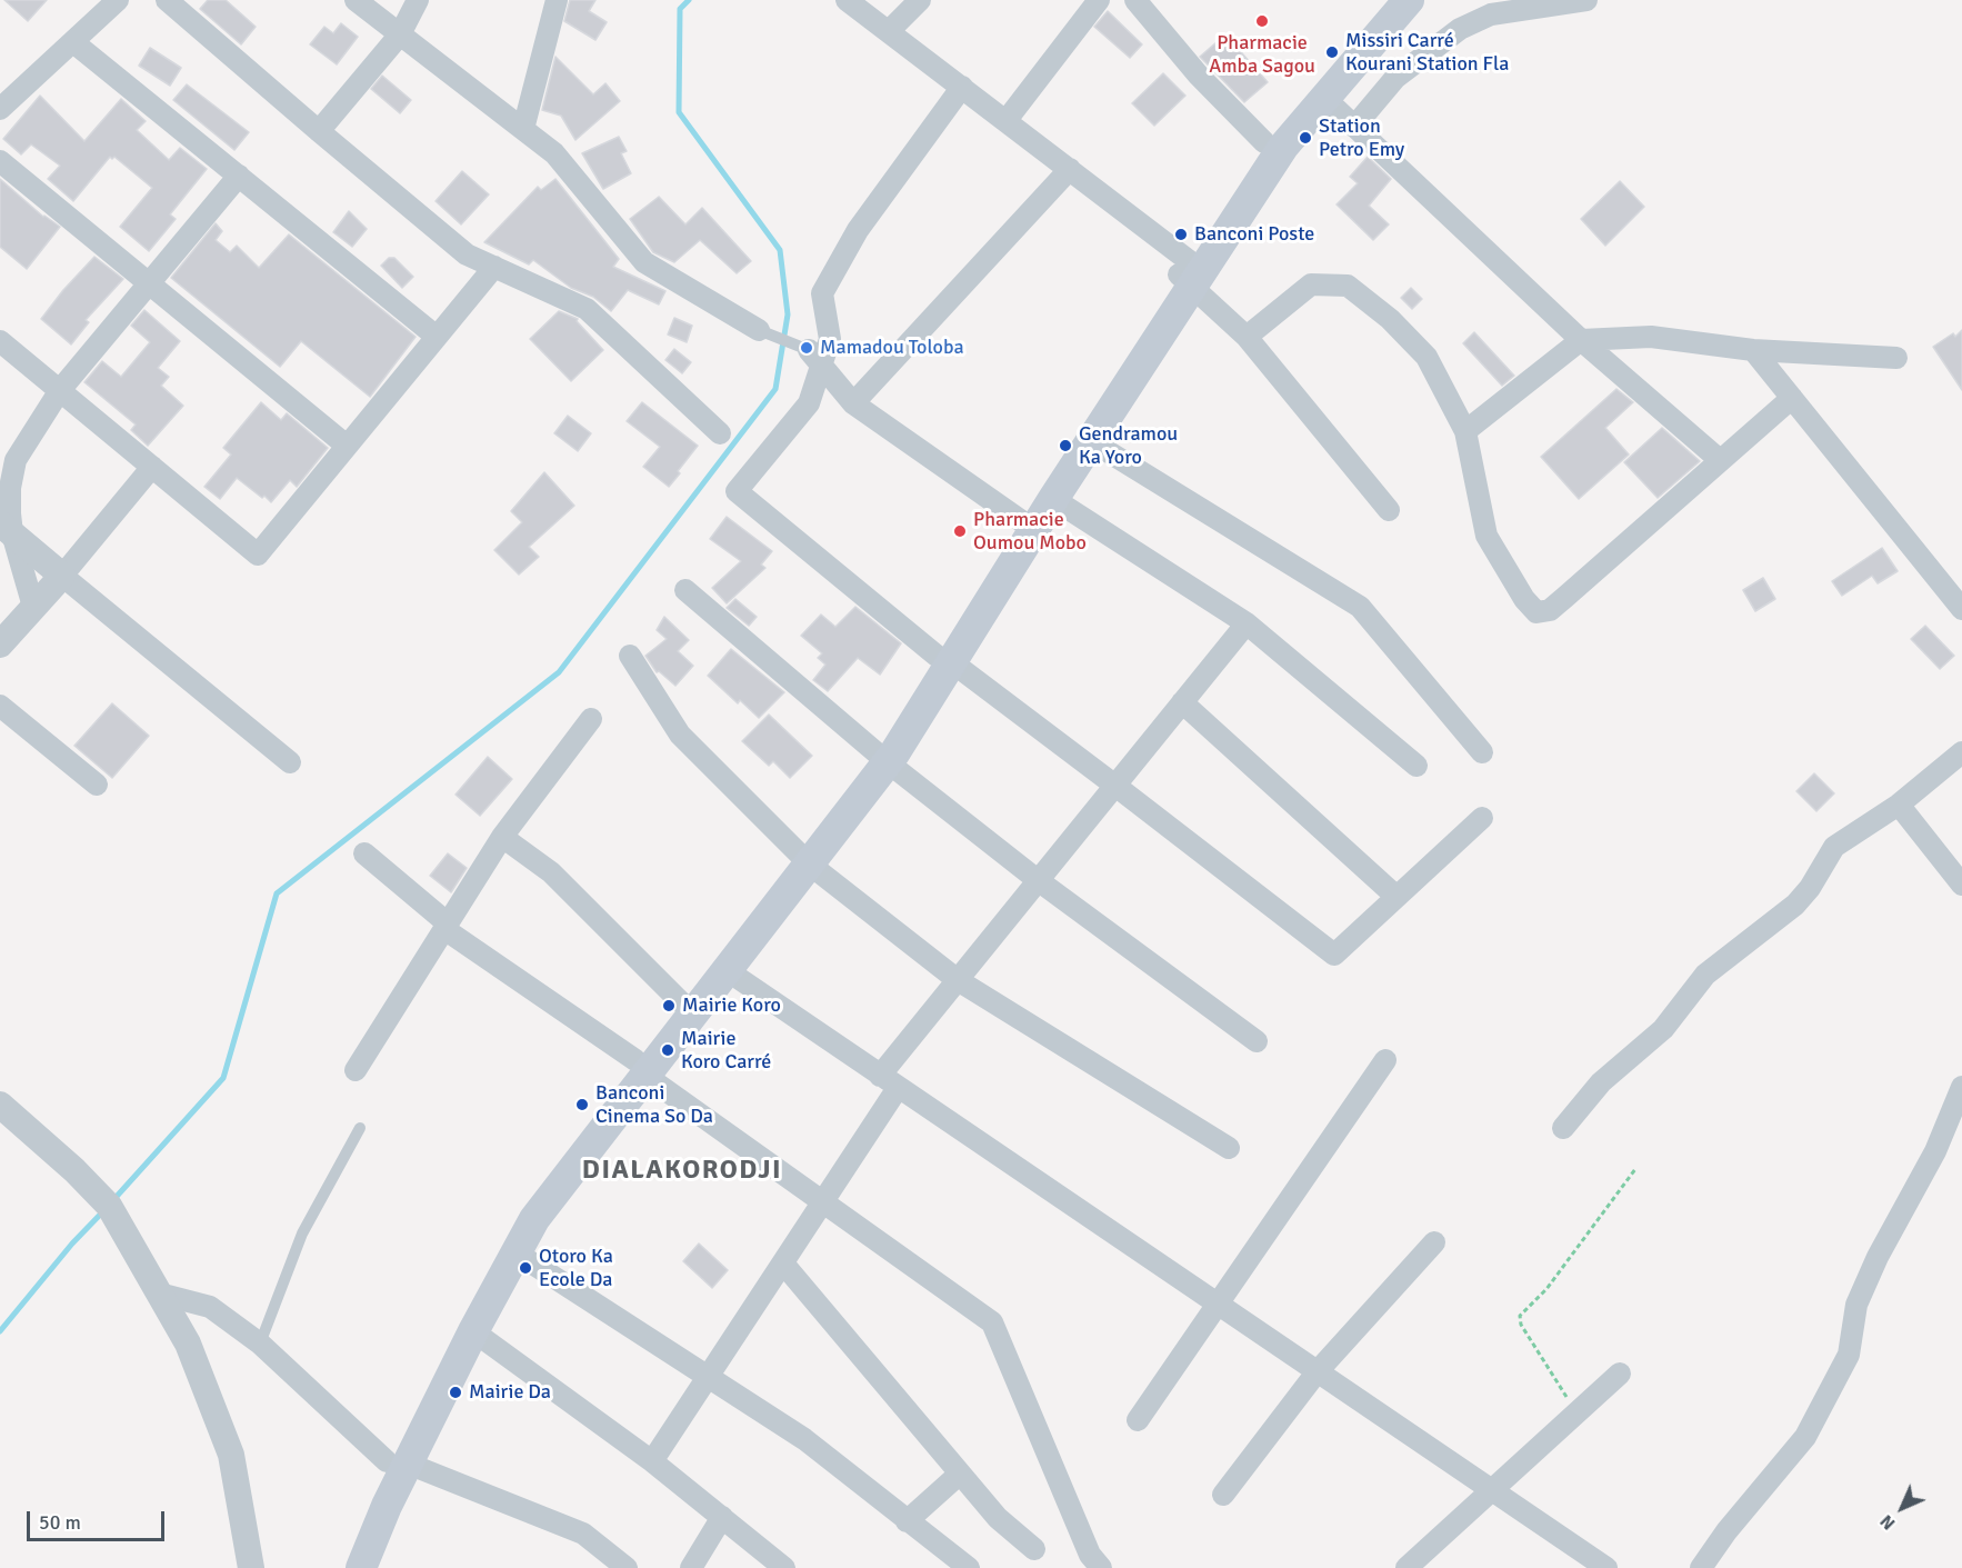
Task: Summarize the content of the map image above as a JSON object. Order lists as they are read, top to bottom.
{
  "districts": ["DIALAKORODJI"],
  "places": [
    "Pharmacie Amba Sagou",
    "Missiri Carré Kourani Station Fla",
    "Station Petro Emy",
    "Banconi Poste",
    "Mamadou Toloba",
    "Gendramou Ka Yoro",
    "Pharmacie Oumou Mobo",
    "Mairie Koro",
    "Mairie Koro Carré",
    "Banconi Cinema So Da",
    "Otoro Ka Ecole Da",
    "Mairie Da"
  ],
  "scale_bar": "50 m",
  "north": "bottom left"
}
